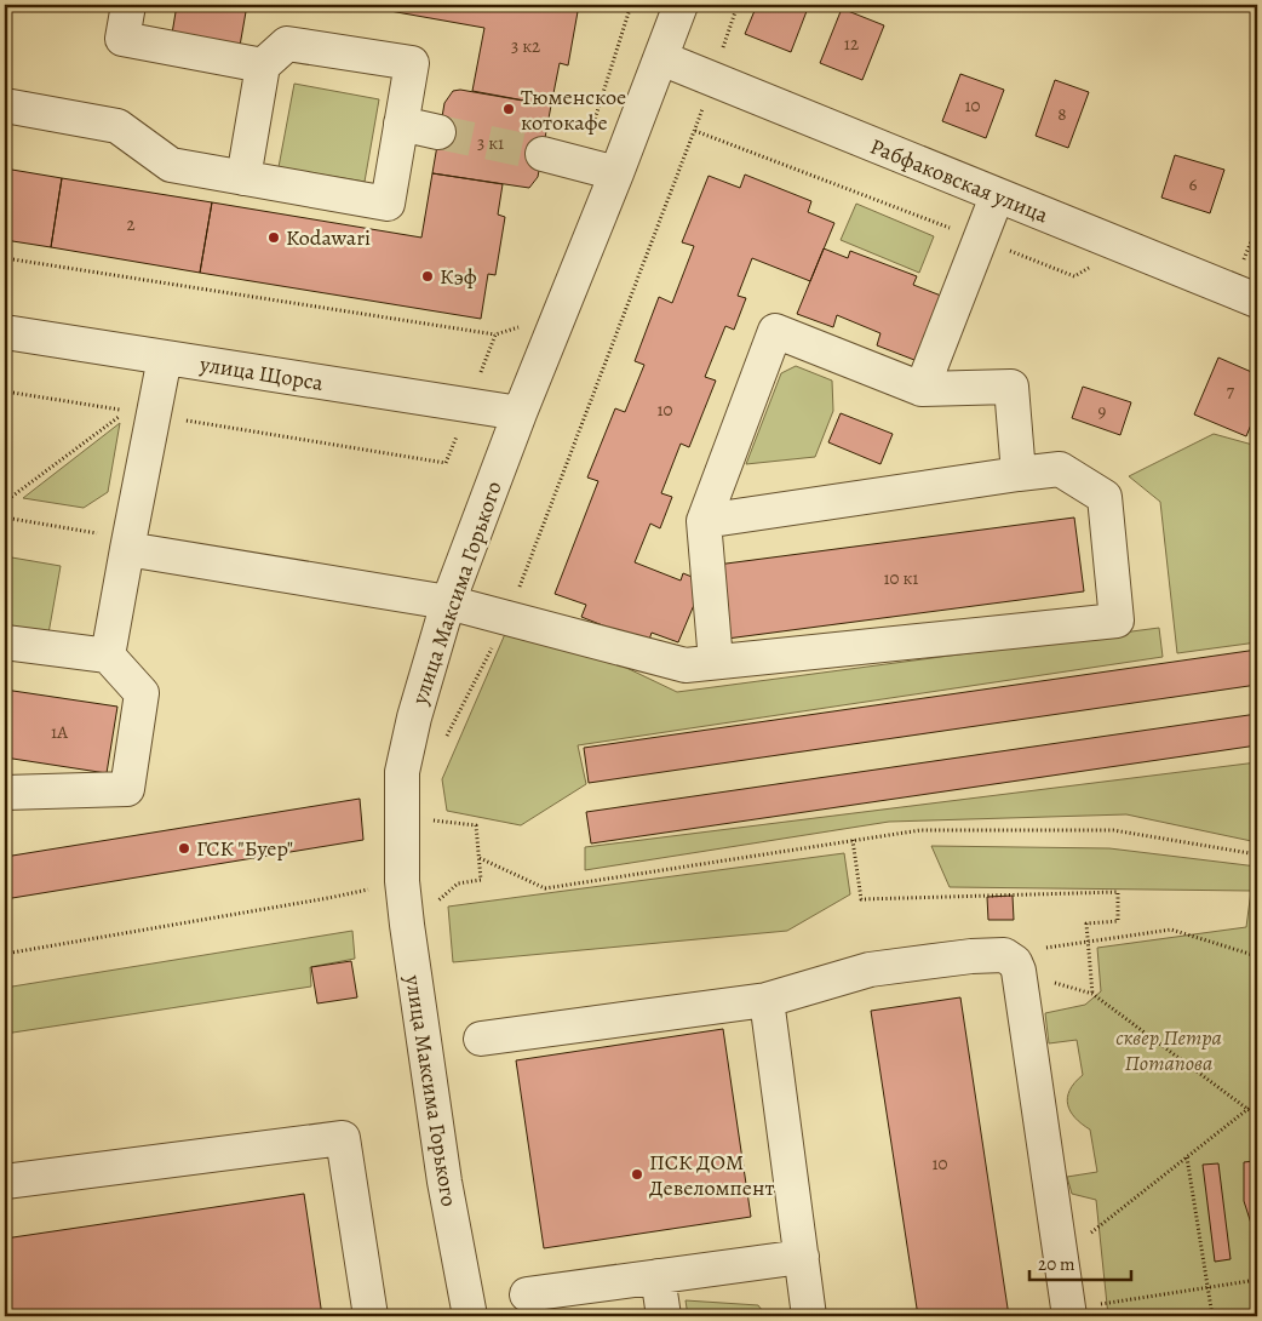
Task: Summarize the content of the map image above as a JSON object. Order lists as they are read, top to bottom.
{
  "streets": {
    "street": ["Рабфаковская улица", "улица Щорса", "улица Максима Горького"]
  },
  "crossings": [
    ["Рабфаковская улица", "улица Максима Горького"],
    ["улица Щорса", "улица Максима Горького"]
  ],
  "parks": ["сквер Петра Потапова"],
  "places": [
    "Тюменское котокафе",
    "Kodawari",
    "Кэф",
    "ГСК \"Буер\"",
    "ПСК ДОМ Девеломпент"
  ],
  "house_numbers": [
    "12",
    "3 к2",
    "10",
    "8",
    "3 к1",
    "6",
    "2",
    "7",
    "10",
    "9",
    "10 к1",
    "1А",
    "10"
  ],
  "scale_bar": "20 m"
}
